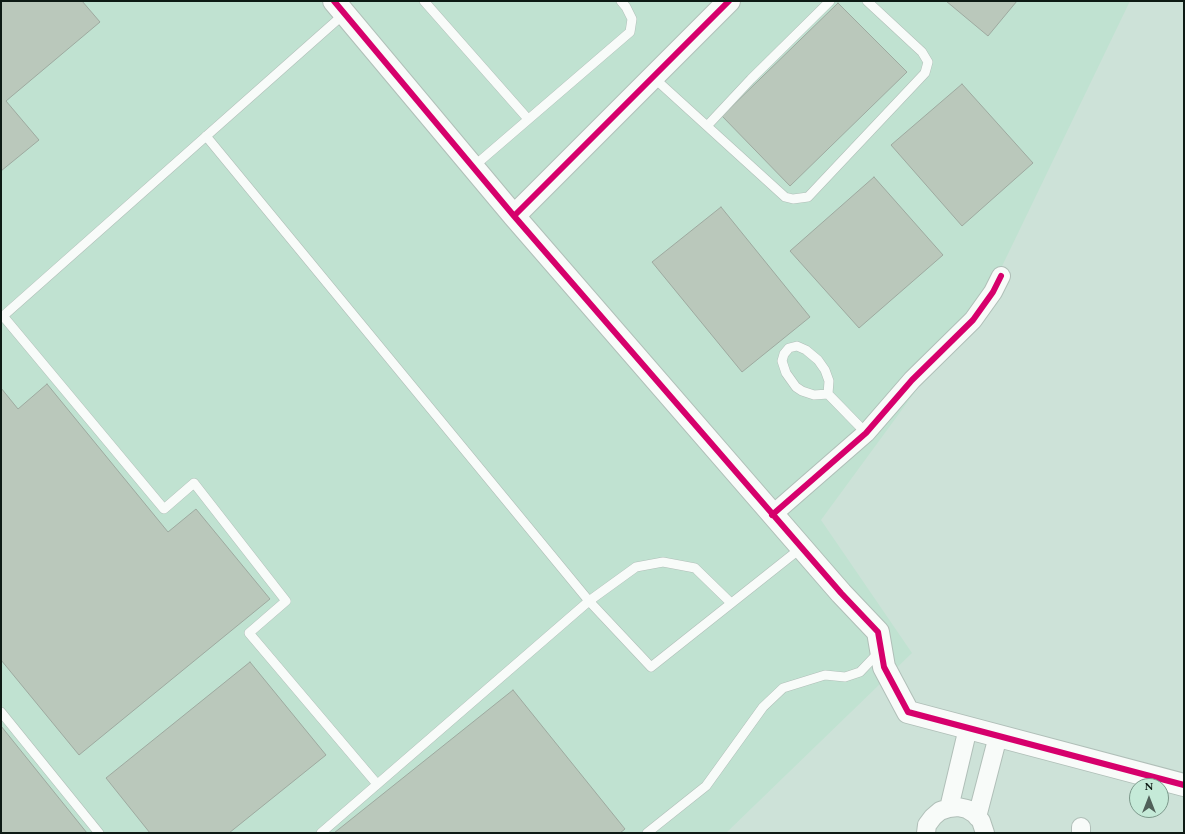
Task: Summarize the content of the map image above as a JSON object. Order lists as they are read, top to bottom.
{
  "north": "top"
}
